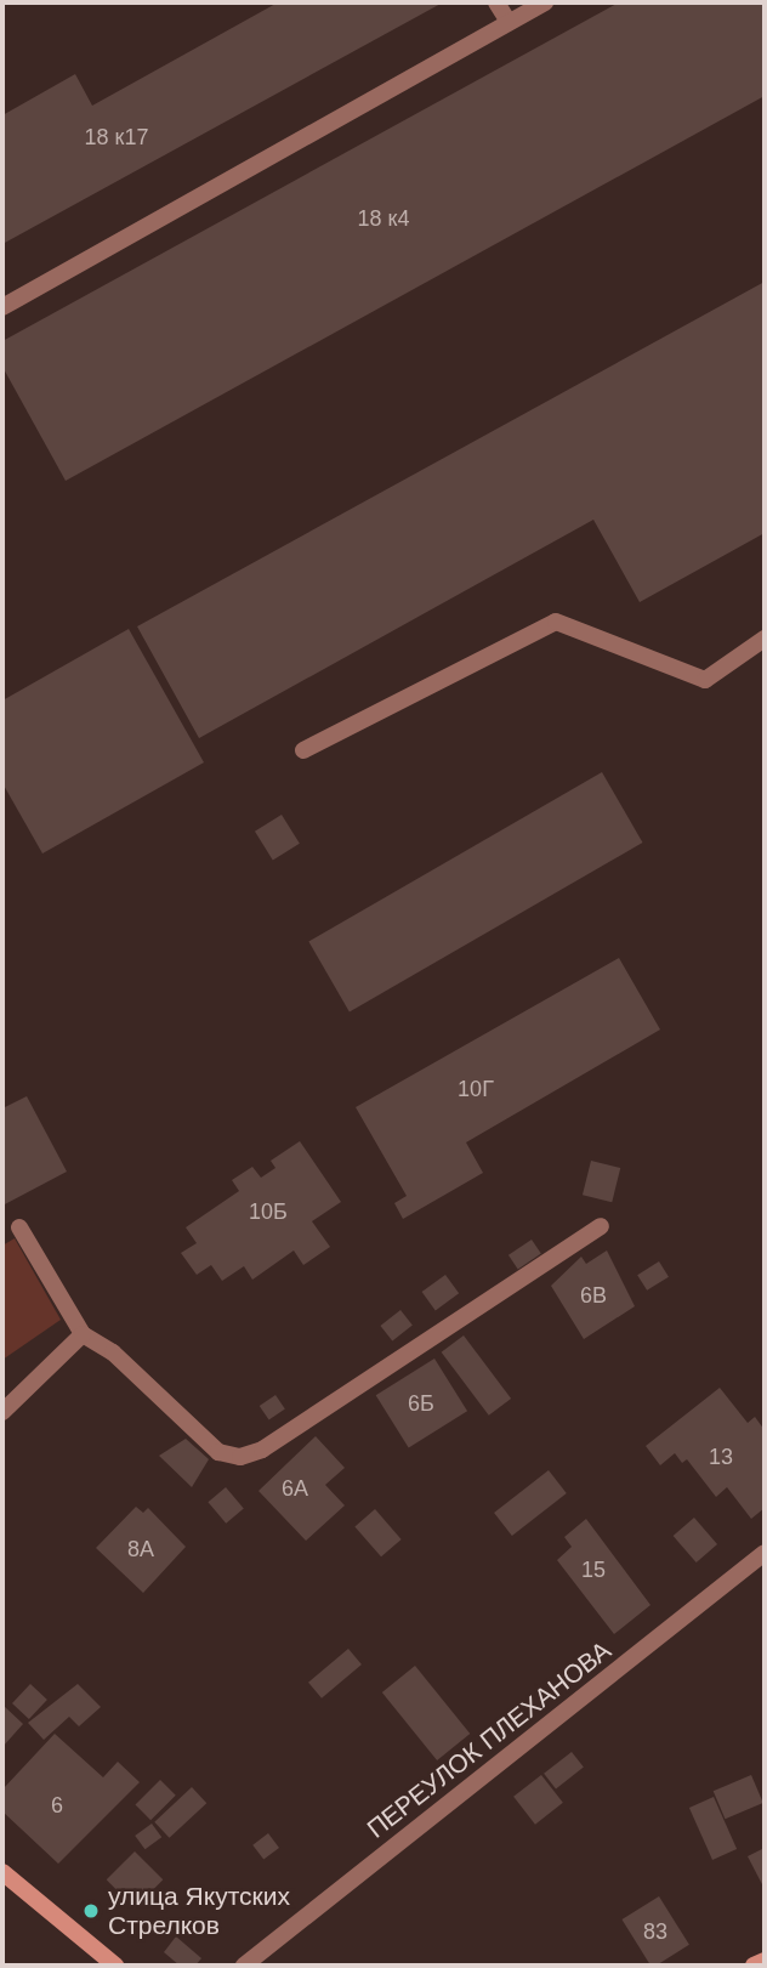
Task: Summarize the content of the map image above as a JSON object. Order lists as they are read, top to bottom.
{
  "streets": {
    "street": ["ПЕРЕУЛОК ПЛЕХАНОВА"]
  },
  "places": ["улица Якутских Стрелков"],
  "house_numbers": [
    "18 к17",
    "18 к4",
    "10Г",
    "10Б",
    "6В",
    "6Б",
    "13",
    "6А",
    "8А",
    "15",
    "6",
    "83"
  ]
}
